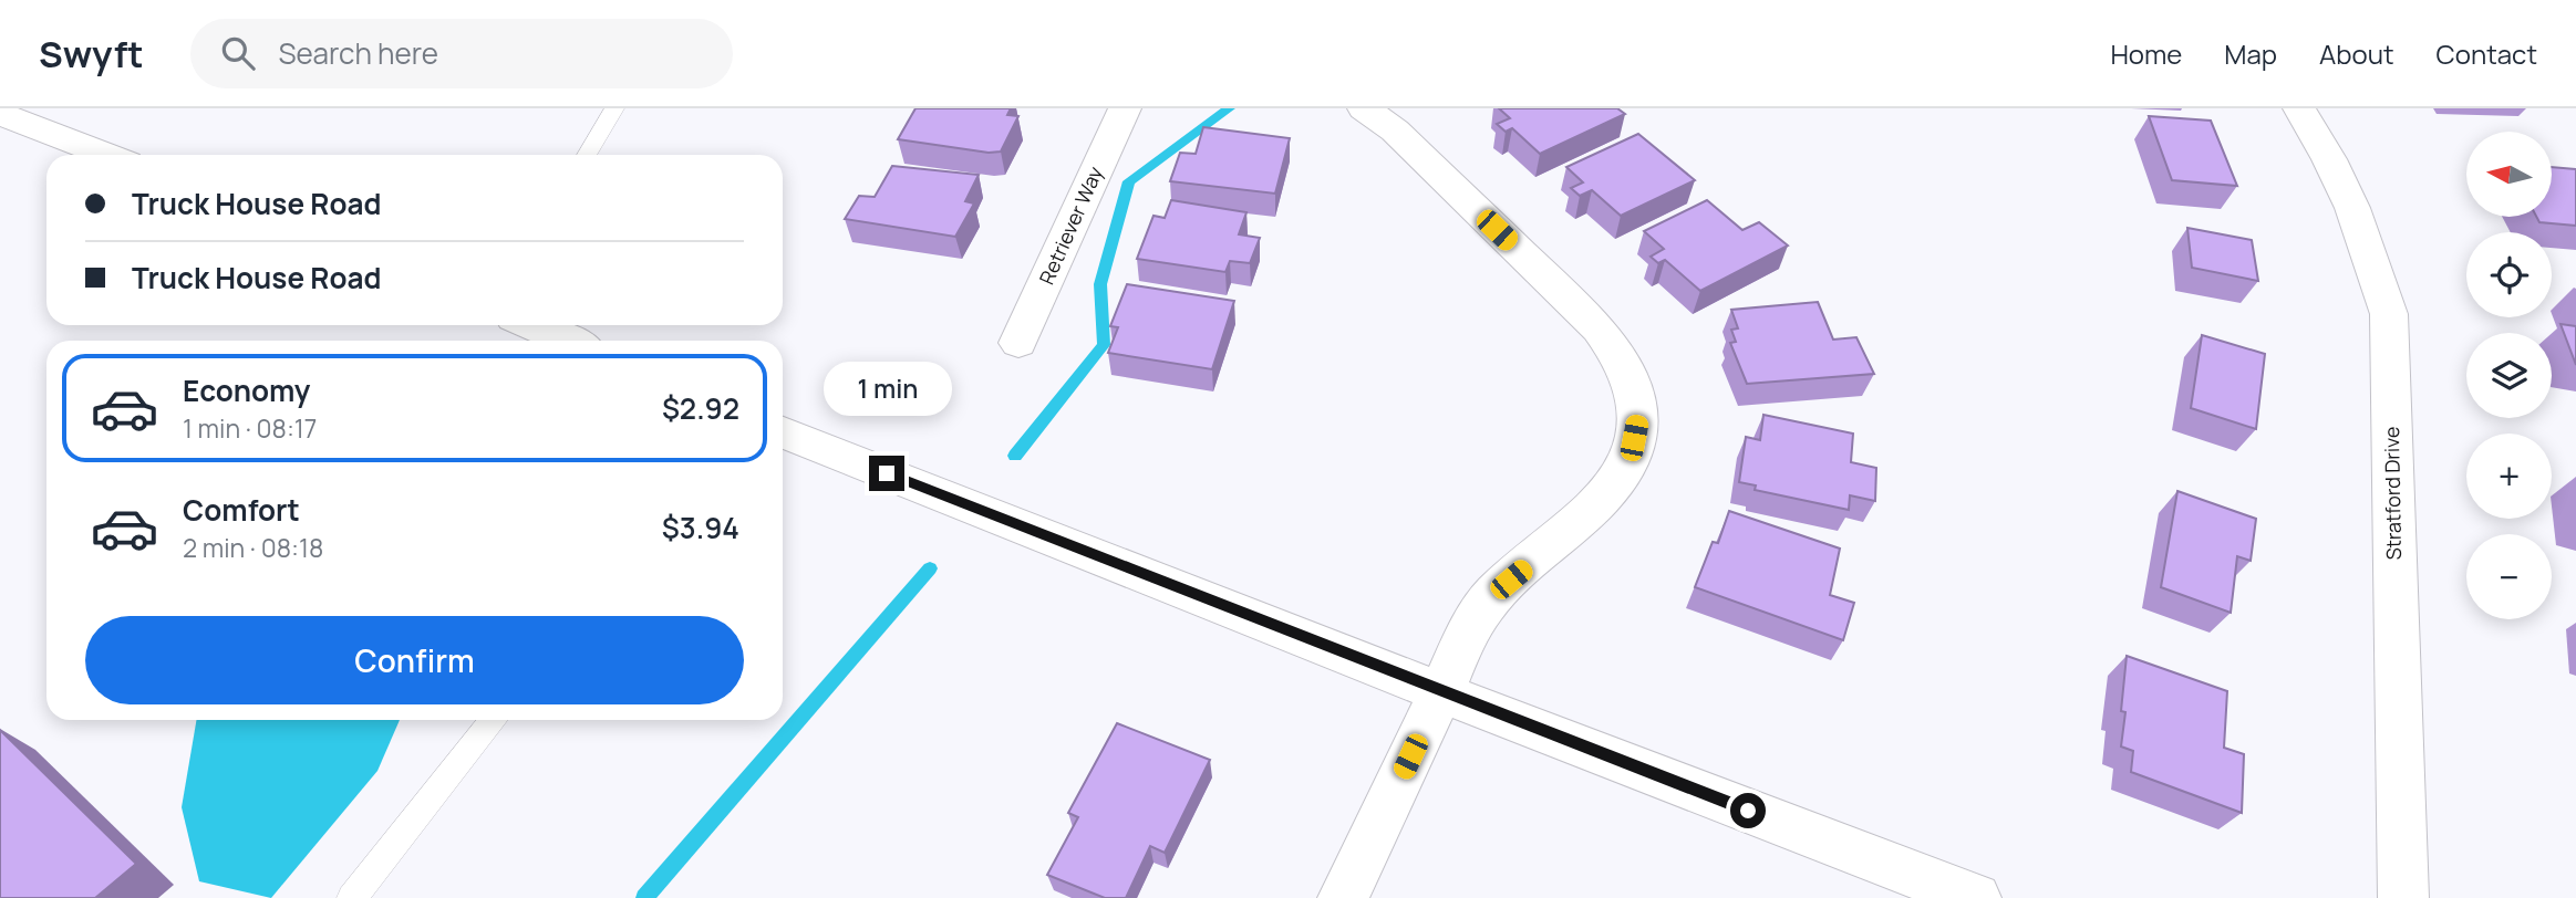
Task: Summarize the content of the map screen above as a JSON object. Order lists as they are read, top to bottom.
{
  "streets": {
    "street": ["Retriever Way", "Stratford Drive"]
  },
  "north": "left",
  "page": {
    "header": "Swyft",
    "search": "Search here",
    "nav": [
      "Home",
      "Map",
      "About",
      "Contact"
    ],
    "map_buttons": ["+", "−"],
    "banner": ["Truck House Road", "Truck House Road"],
    "list": [
      {
        "name": "Economy",
        "note": "1 min · 08:17",
        "value": "$2.92"
      },
      {
        "name": "Comfort",
        "note": "2 min · 08:18",
        "value": "$3.94"
      }
    ],
    "bubble": "1 min",
    "buttons": "Confirm"
  }
}
